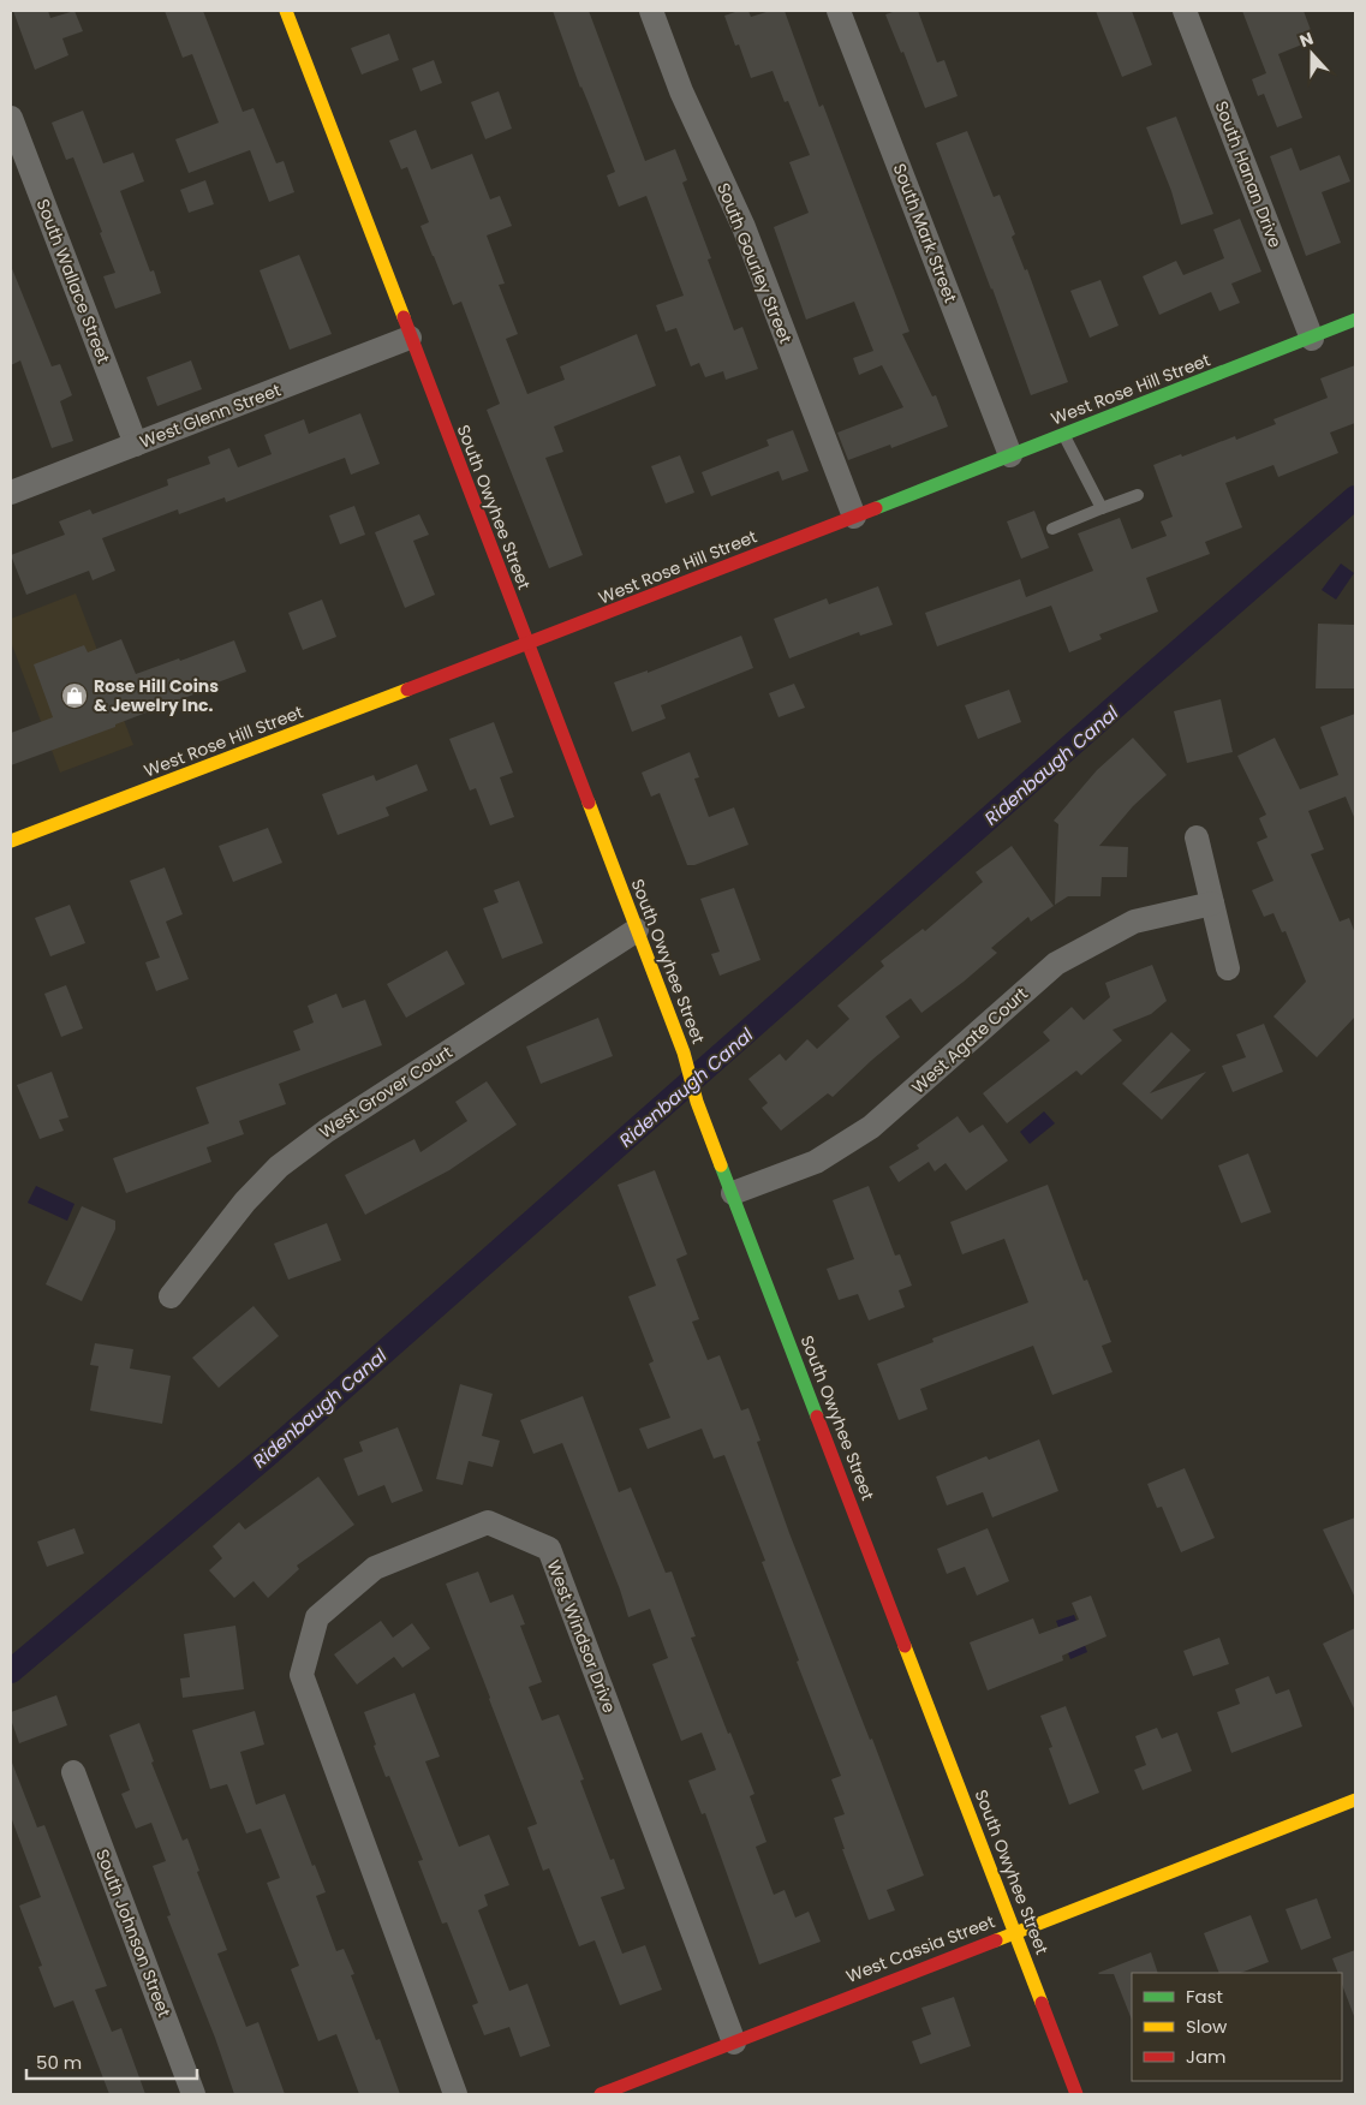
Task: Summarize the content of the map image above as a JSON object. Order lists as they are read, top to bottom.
{
  "streets": {
    "street": [
      "South Hanan Drive",
      "South Mark Street",
      "South Gourley Street",
      "South Wallace Street",
      "West Rose Hill Street",
      "West Glenn Street",
      "South Owyhee Street",
      "West Agate Court",
      "West Grover Court",
      "West Windsor Drive",
      "South Johnson Street",
      "West Cassia Street"
    ]
  },
  "crossings": [
    ["South Hanan Drive", "West Rose Hill Street"],
    ["South Mark Street", "West Rose Hill Street"],
    ["South Gourley Street", "West Rose Hill Street"],
    ["South Wallace Street", "West Glenn Street"],
    ["West Rose Hill Street", "South Owyhee Street"],
    ["West Glenn Street", "South Owyhee Street"],
    ["South Owyhee Street", "West Agate Court"],
    ["South Owyhee Street", "West Grover Court"],
    ["South Owyhee Street", "West Cassia Street"],
    ["West Windsor Drive", "West Cassia Street"]
  ],
  "water": ["Ridenbaugh Canal"],
  "places": {
    "shop": ["Rose Hill Coins & Jewelry Inc."]
  },
  "legend": ["Fast", "Slow", "Jam"],
  "scale_bar": "50 m",
  "north": "top"
}
